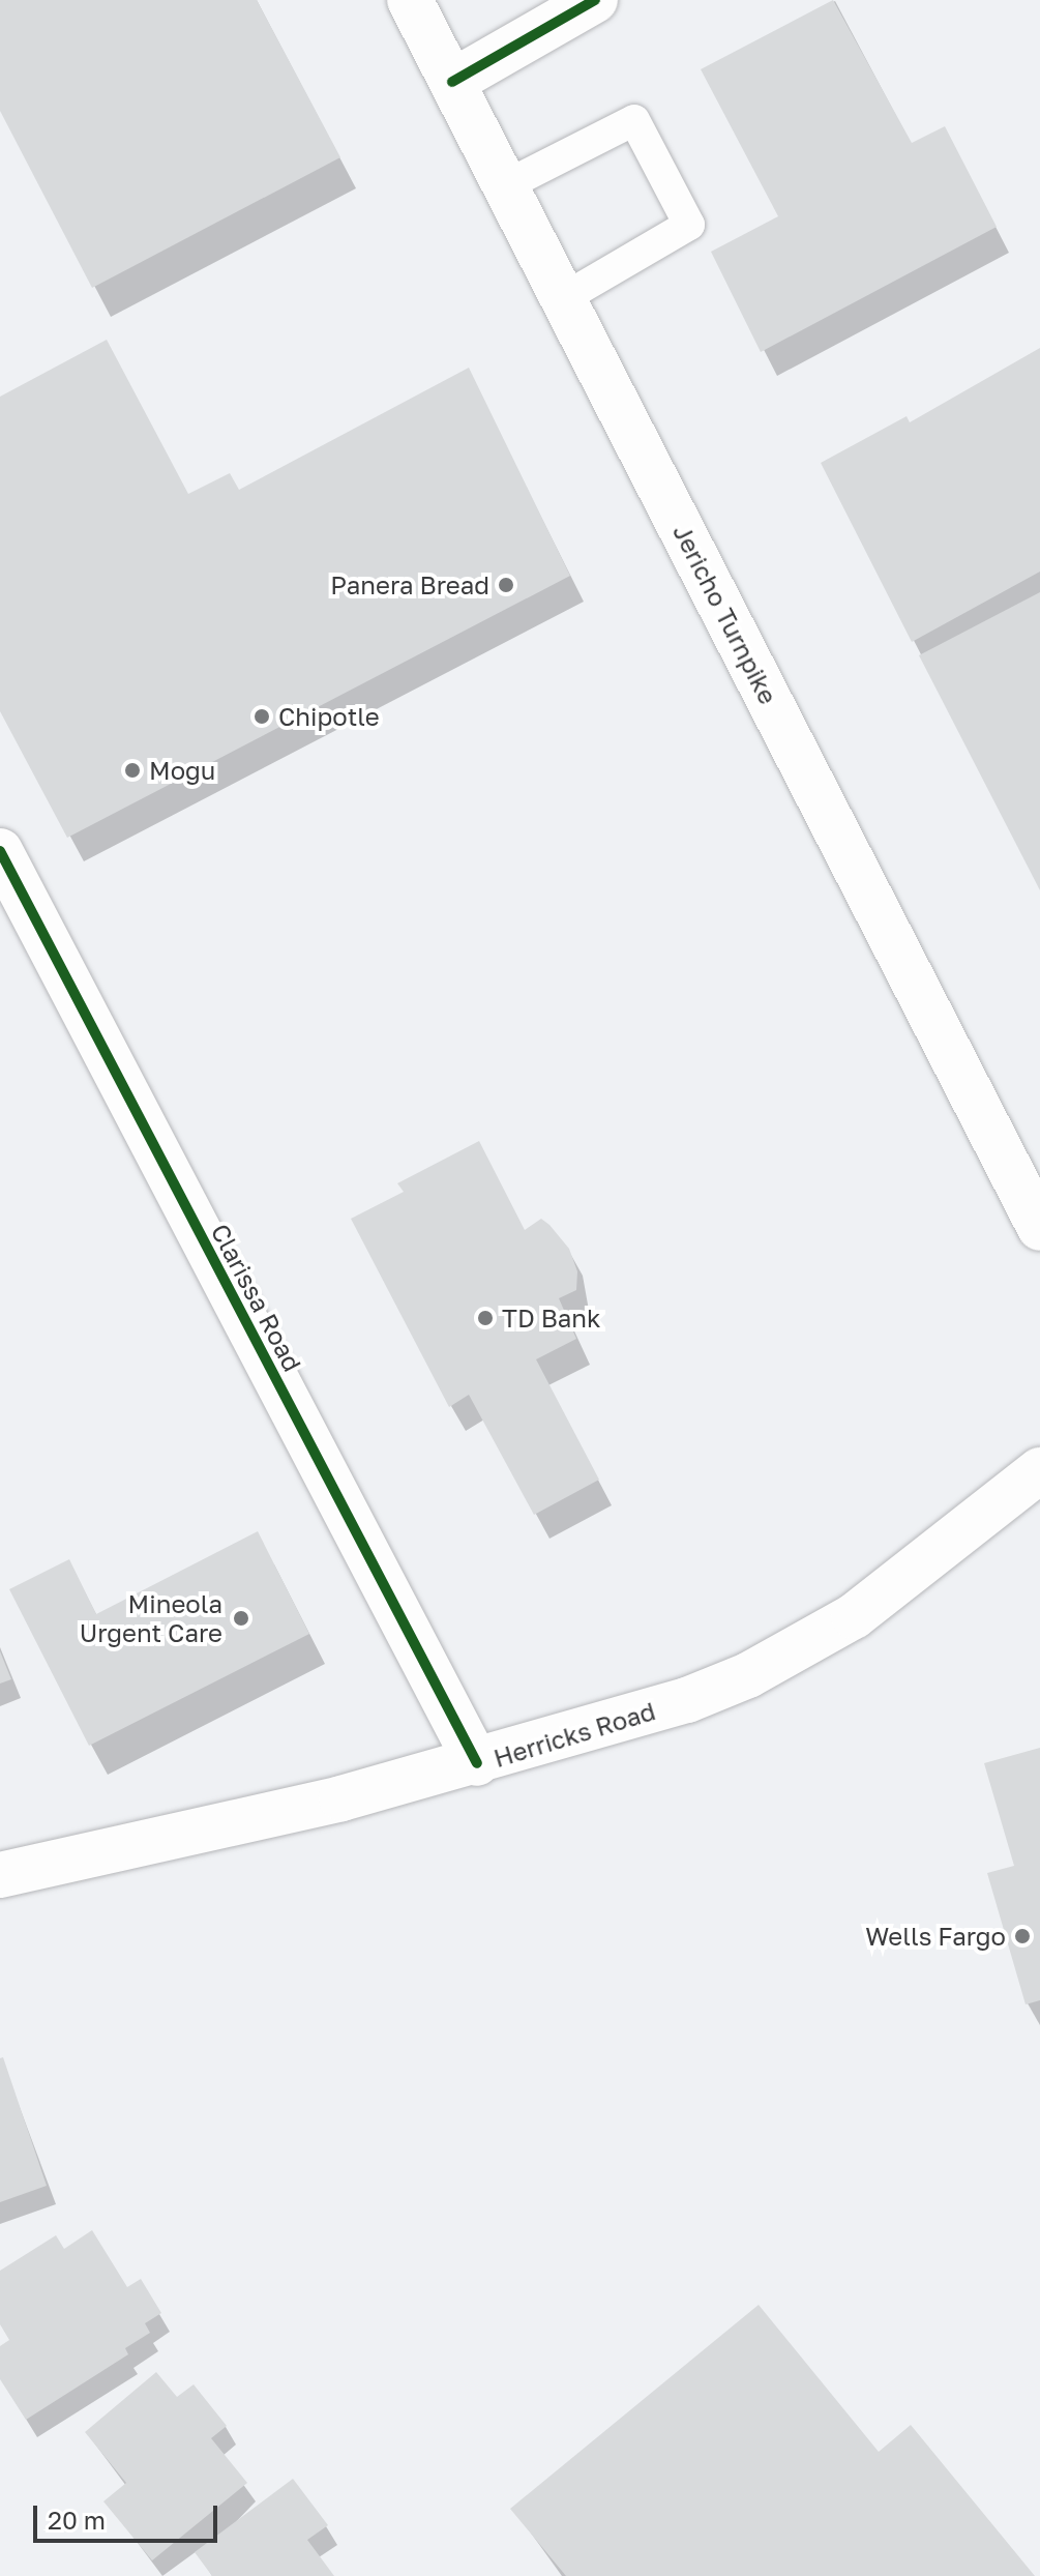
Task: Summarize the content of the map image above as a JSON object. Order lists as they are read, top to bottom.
{
  "streets": {
    "main road": ["Jericho Turnpike", "Clarissa Road", "Herricks Road"]
  },
  "crossings": [
    ["Clarissa Road", "Herricks Road"]
  ],
  "places": [
    "Panera Bread",
    "Chipotle",
    "Mogu",
    "TD Bank",
    "Mineola Urgent Care",
    "Wells Fargo"
  ],
  "scale_bar": "20 m"
}
